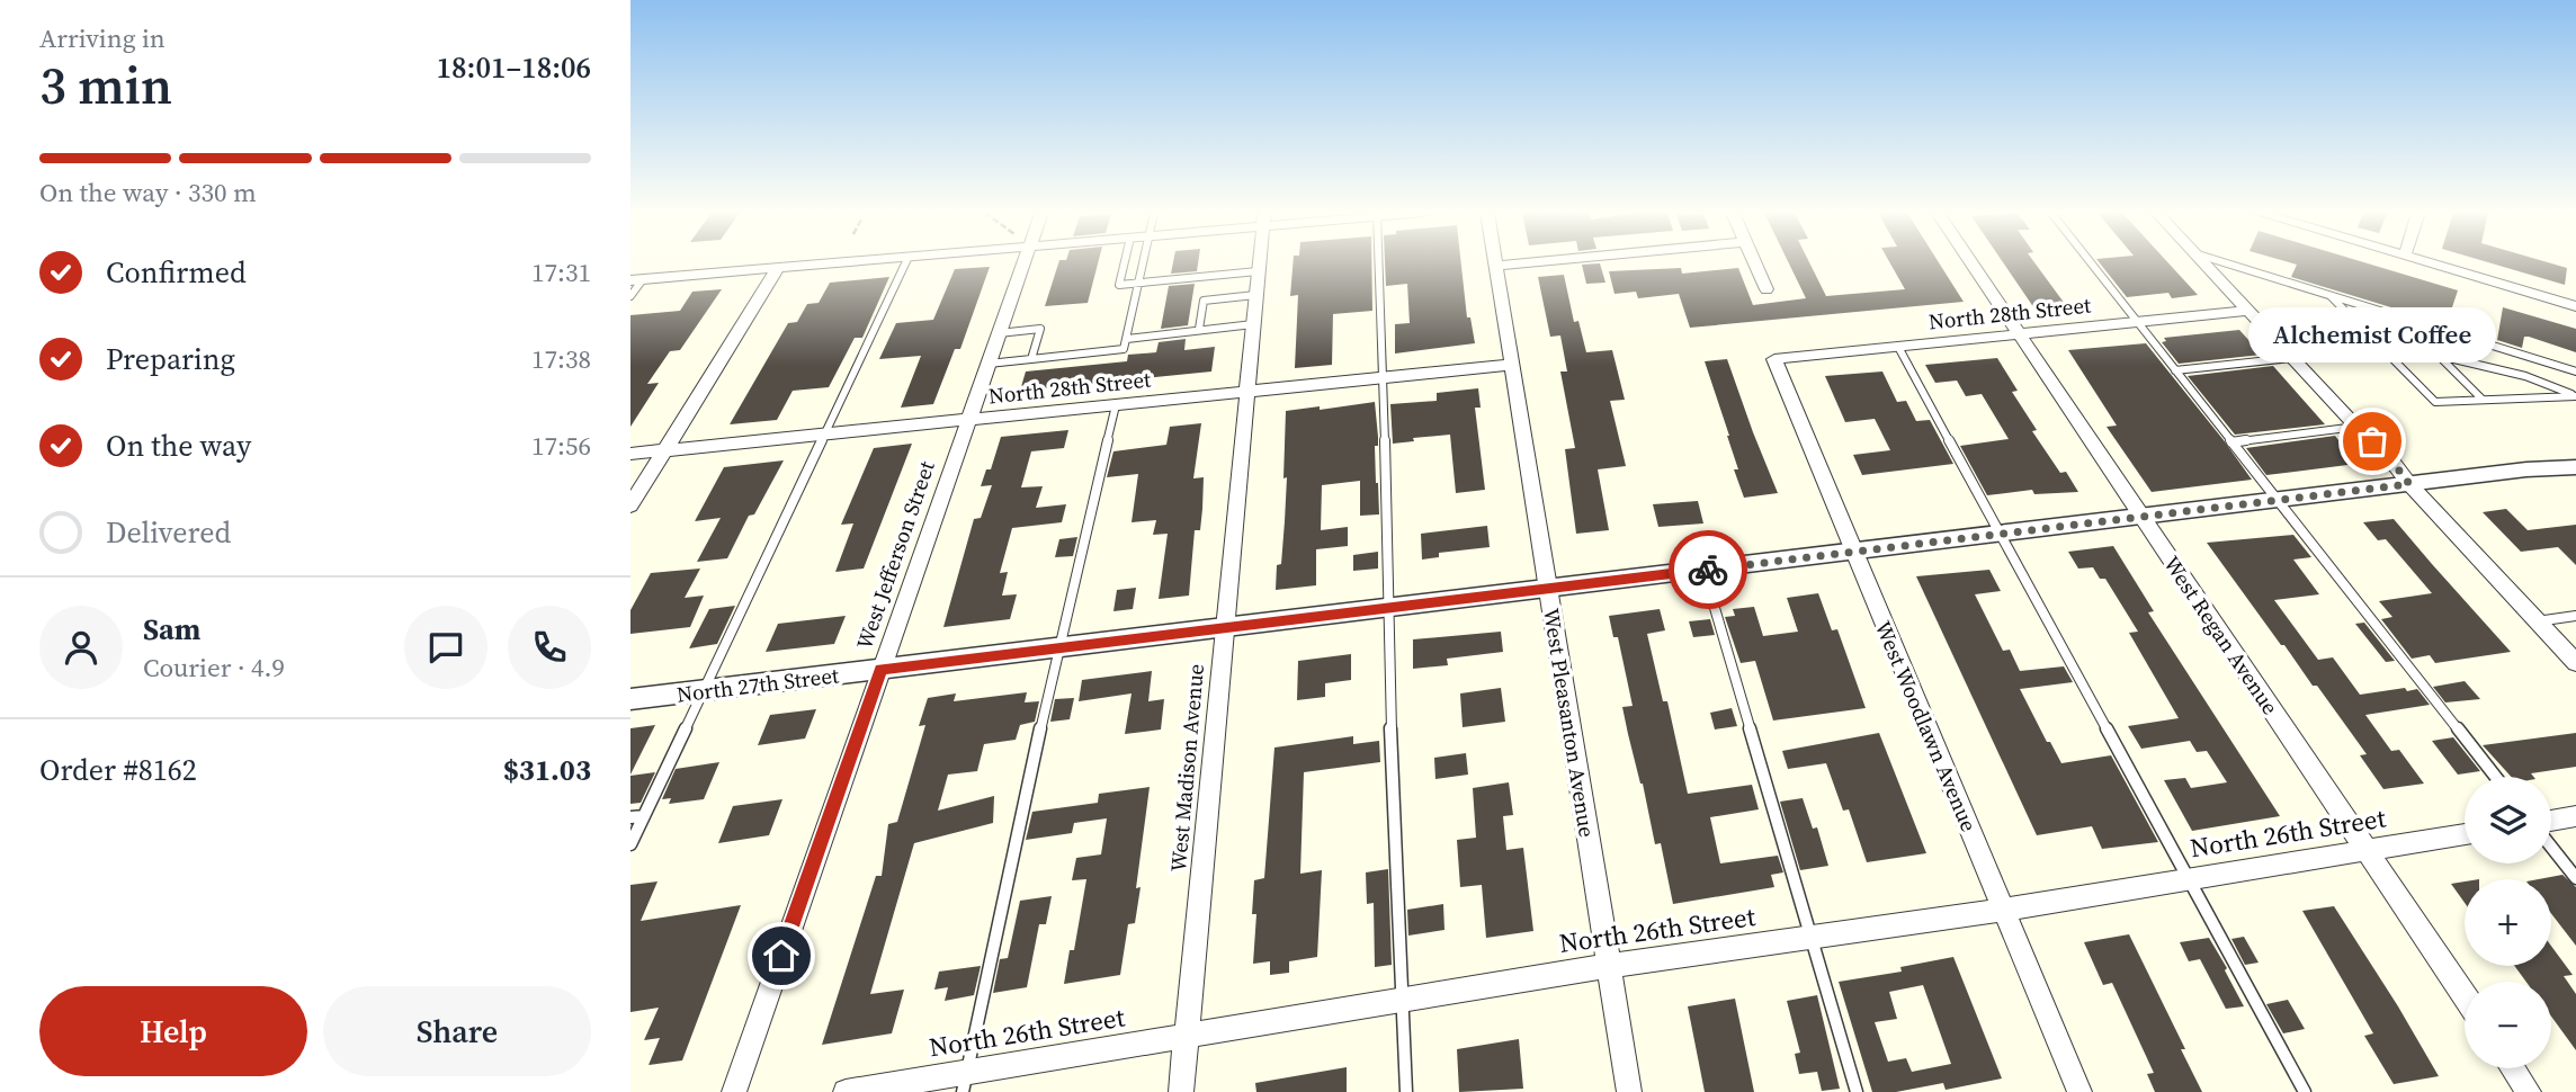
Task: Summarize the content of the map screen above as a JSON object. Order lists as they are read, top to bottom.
{
  "streets": {
    "street": [
      "North 28th Street",
      "West Jefferson Street",
      "West Regan Avenue",
      "North 27th Street",
      "West Pleasanton Avenue",
      "West Woodlawn Avenue",
      "West Madison Avenue",
      "North 26th Street"
    ]
  },
  "crossings": [
    ["North 28th Street", "West Jefferson Street"],
    ["North 28th Street", "West Regan Avenue"],
    ["North 28th Street", "West Pleasanton Avenue"],
    ["North 28th Street", "West Woodlawn Avenue"],
    ["North 28th Street", "West Madison Avenue"],
    ["West Jefferson Street", "North 27th Street"],
    ["West Regan Avenue", "North 27th Street"],
    ["West Regan Avenue", "North 26th Street"],
    ["North 27th Street", "West Pleasanton Avenue"],
    ["North 27th Street", "West Woodlawn Avenue"],
    ["North 27th Street", "West Madison Avenue"],
    ["West Pleasanton Avenue", "North 26th Street"],
    ["West Woodlawn Avenue", "North 26th Street"],
    ["West Madison Avenue", "North 26th Street"]
  ],
  "places": ["Alchemist Coffee"],
  "page": {
    "heading": ["3 min", "Arriving in", "18:01–18:06"],
    "panel": [
      "Sam",
      "Courier · 4.9",
      "Order #8162",
      "$31.03"
    ],
    "bar": "On the way · 330 m",
    "list": [
      ["Confirmed", "17:31"],
      ["Preparing", "17:38"],
      ["On the way", "17:56"],
      "Delivered"
    ],
    "bubble": "Alchemist Coffee",
    "map_buttons": ["+", "−"],
    "buttons": ["Help", "Share"]
  }
}
